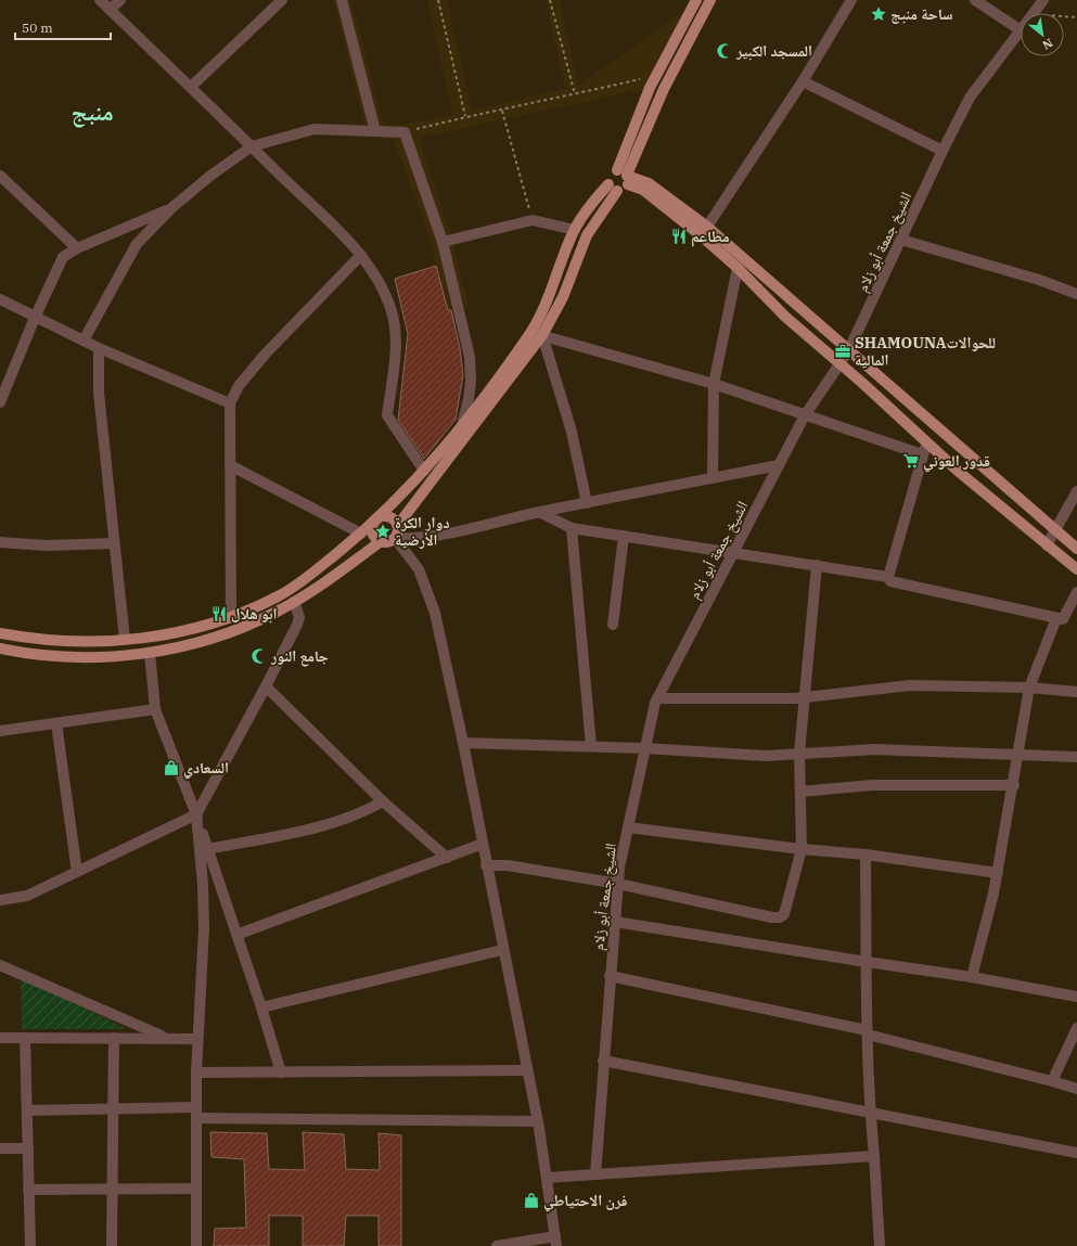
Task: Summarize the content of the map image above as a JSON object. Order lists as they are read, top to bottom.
{
  "streets": {
    "street": ["الشيخ جمعة أبو زلام"]
  },
  "districts": ["منبج"],
  "places": {
    "place": ["ساحة منبج", "دوار الكرة الأرضية"],
    "mosque": ["المسجد الكبير", "جامع النور"],
    "restaurant": ["مطاعم", "ابو هلال"],
    "office": ["SHAMOUNAللحوالات المالية"],
    "supermarket": ["قدور العوني"],
    "shop": ["السعادي", "فرن الاحتياطي"]
  },
  "scale_bar": "50 m",
  "north": "bottom right"
}
